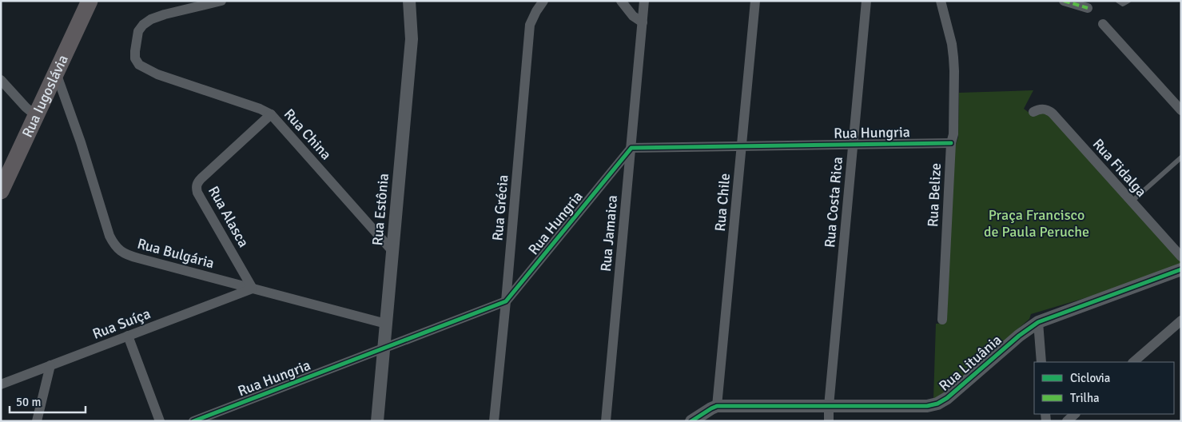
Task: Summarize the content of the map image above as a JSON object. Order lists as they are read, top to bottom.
{
  "streets": {
    "main road": ["Rua Iugoslávia"],
    "street": [
      "Rua Hungria",
      "Rua China",
      "Rua Fidalga",
      "Rua Belize",
      "Rua Chile",
      "Rua Costa Rica",
      "Rua Grécia",
      "Rua Estônia",
      "Rua Alasca",
      "Rua Jamaica",
      "Rua Bulgária",
      "Rua Suíça",
      "Rua Lituânia"
    ]
  },
  "crossings": [
    ["Rua Iugoslávia", "Rua Bulgária"],
    ["Rua Hungria", "Rua Belize"],
    ["Rua Hungria", "Rua Chile"],
    ["Rua Hungria", "Rua Costa Rica"],
    ["Rua Hungria", "Rua Grécia"],
    ["Rua Hungria", "Rua Estônia"],
    ["Rua Hungria", "Rua Jamaica"],
    ["Rua China", "Rua Estônia"],
    ["Rua China", "Rua Alasca"],
    ["Rua Chile", "Rua Lituânia"],
    ["Rua Costa Rica", "Rua Lituânia"],
    ["Rua Estônia", "Rua Bulgária"],
    ["Rua Alasca", "Rua Bulgária"],
    ["Rua Alasca", "Rua Suíça"],
    ["Rua Bulgária", "Rua Suíça"]
  ],
  "parks": ["Praça Francisco de Paula Peruche"],
  "legend": ["Ciclovia", "Trilha"],
  "scale_bar": "50 m"
}
